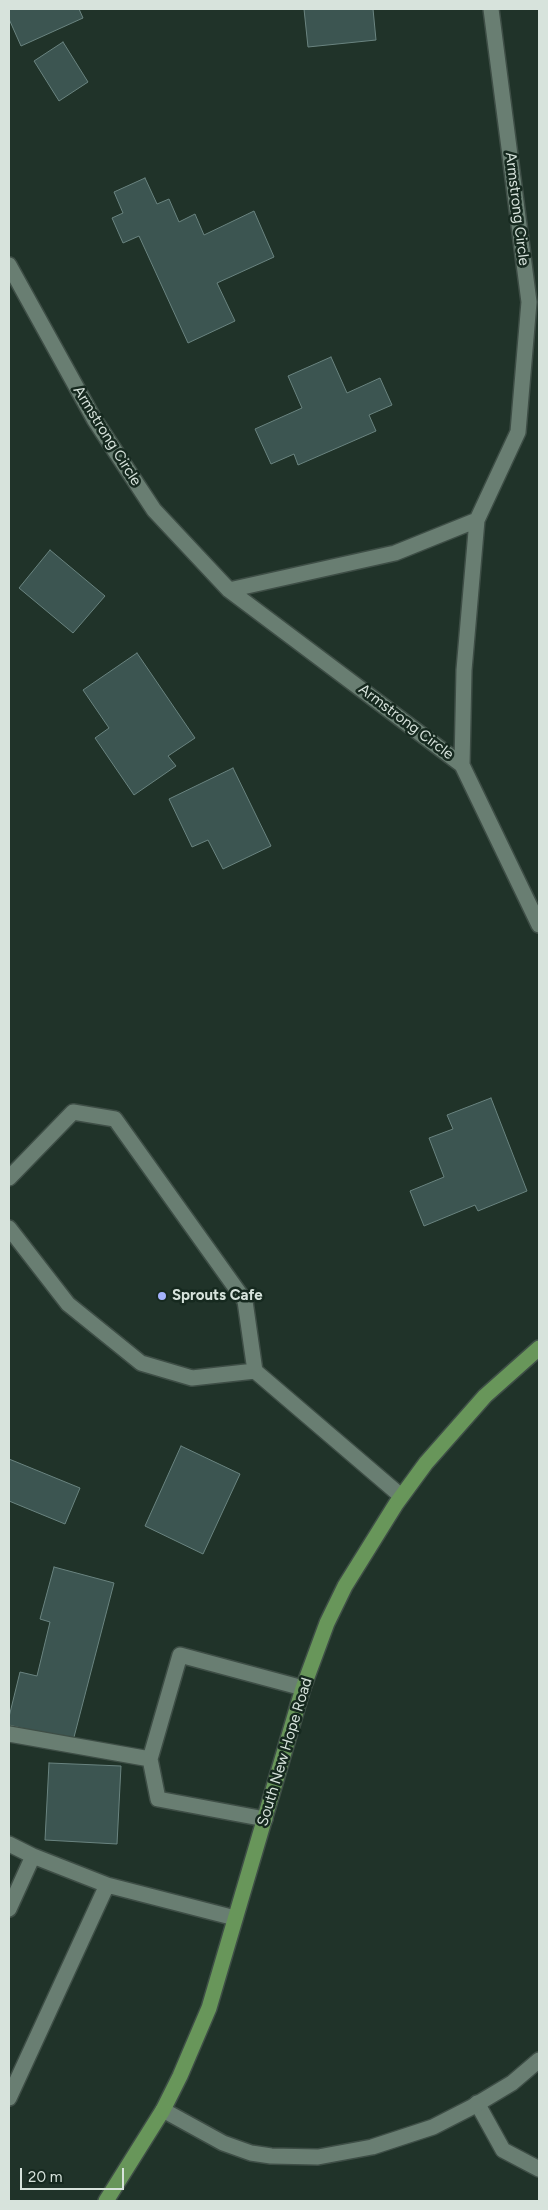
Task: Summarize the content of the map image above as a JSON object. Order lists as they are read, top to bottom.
{
  "streets": {
    "main road": ["South New Hope Road"],
    "street": ["Armstrong Circle"]
  },
  "places": ["Sprouts Cafe"],
  "scale_bar": "20 m"
}
